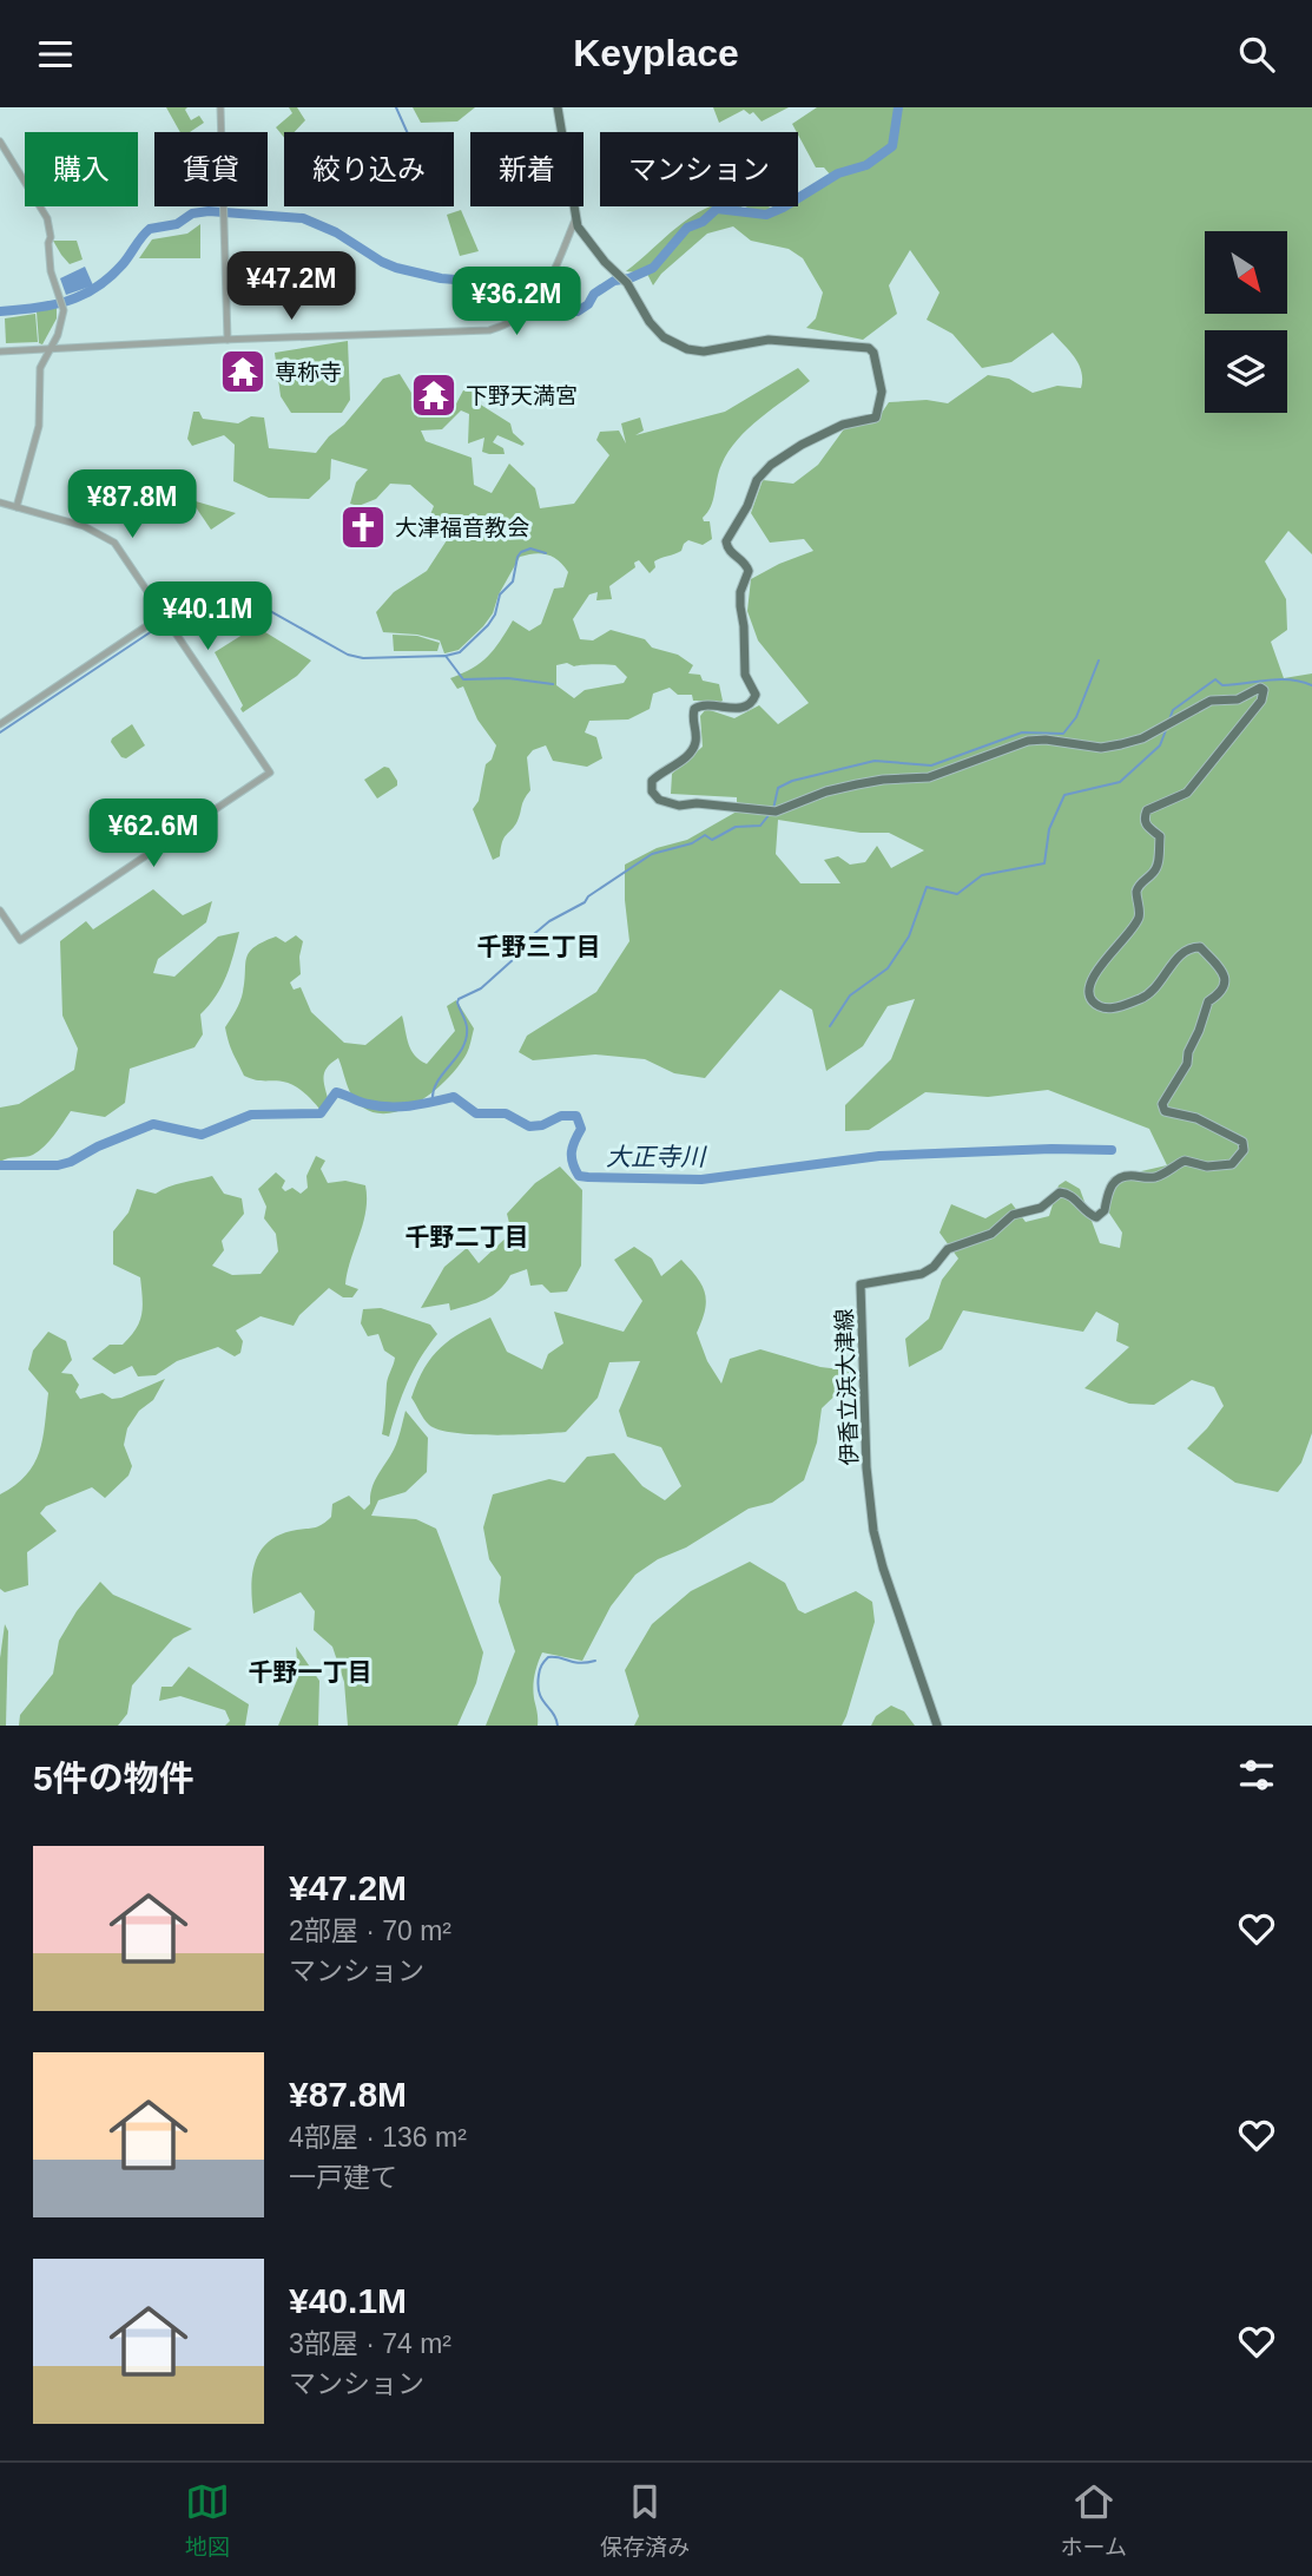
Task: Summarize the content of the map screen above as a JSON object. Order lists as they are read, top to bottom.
{
  "streets": {
    "main road": ["伊香立浜大津線"]
  },
  "districts": ["千野三丁目", "千野二丁目", "千野一丁目"],
  "water": ["大正寺川"],
  "places": {
    "temple": ["専称寺", "下野天満宮"],
    "church": ["大津福音教会"]
  },
  "north": "bottom right",
  "page": {
    "header": "Keyplace",
    "chip": [
      "購入",
      "賃貸",
      "絞り込み",
      "新着",
      "マンション"
    ],
    "price": [
      "¥47.2M",
      "¥36.2M",
      "¥87.8M",
      "¥40.1M",
      "¥62.6M"
    ],
    "heading": "5件の物件",
    "list": [
      {
        "name": "¥47.2M",
        "note": "2部屋 · 70 m² · マンション"
      },
      {
        "name": "¥87.8M",
        "note": "4部屋 · 136 m² · 一戸建て"
      },
      {
        "name": "¥40.1M",
        "note": "3部屋 · 74 m² · マンション"
      }
    ],
    "tabs": ["地図", "保存済み", "ホーム"]
  }
}
